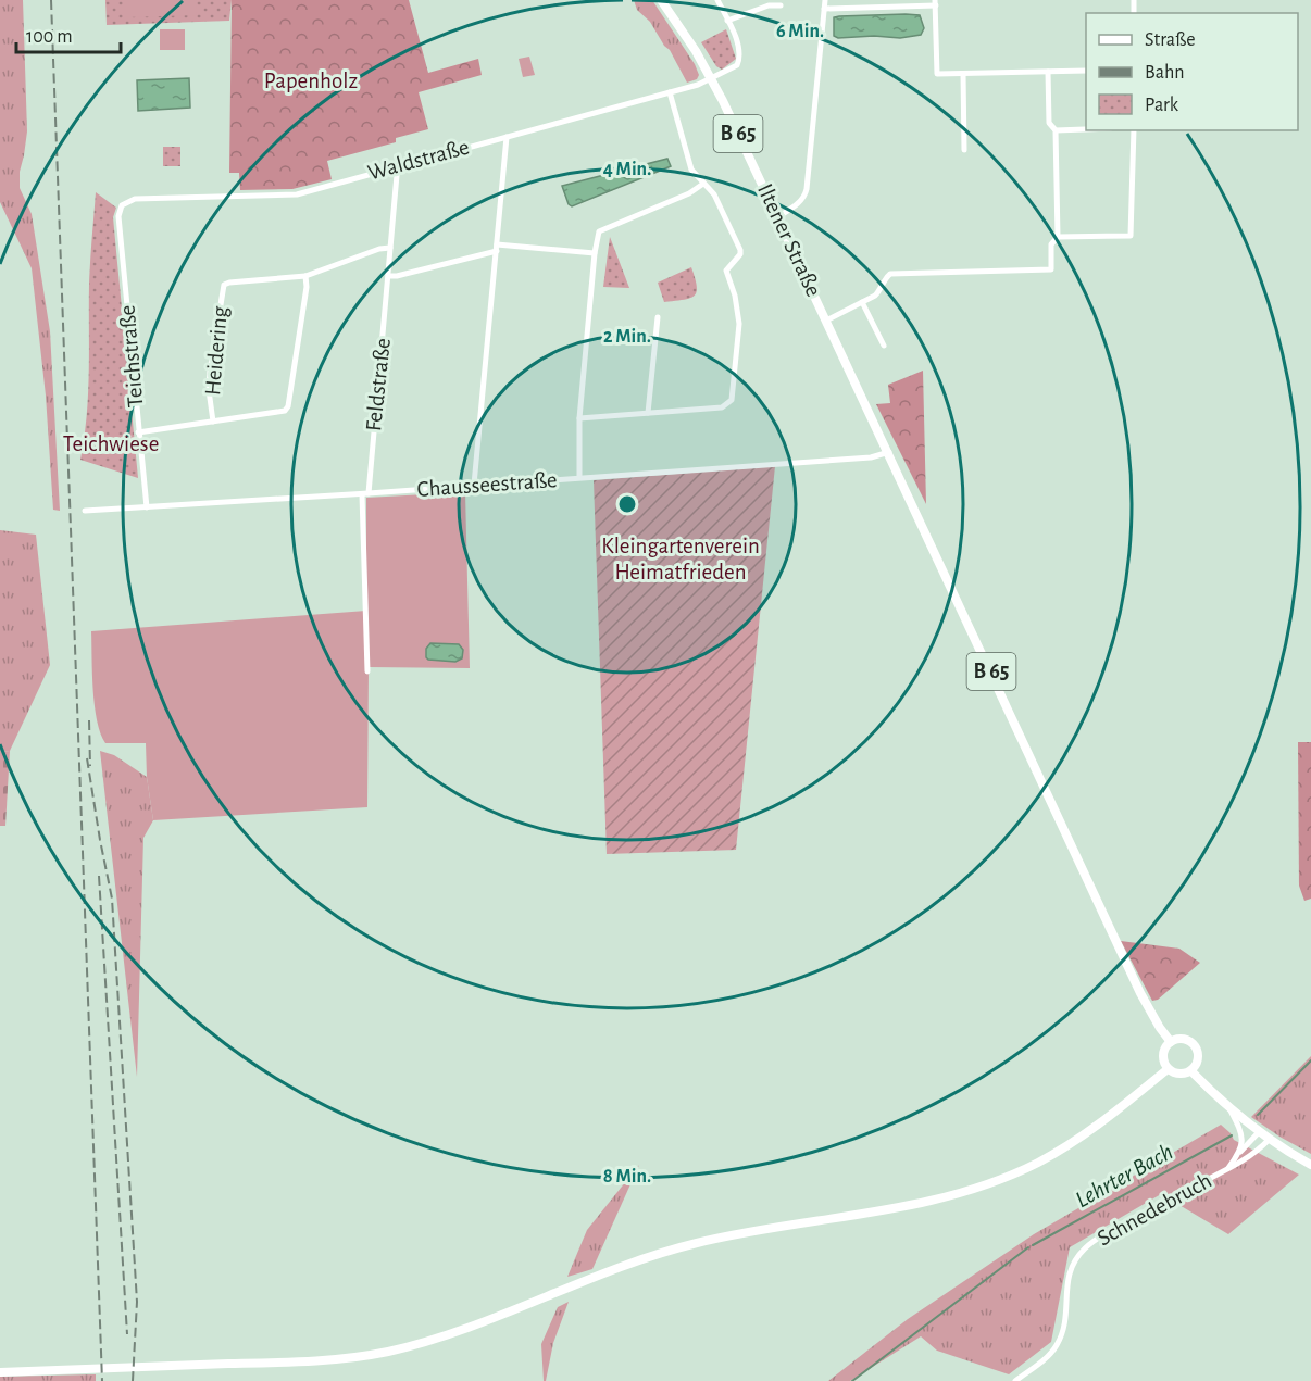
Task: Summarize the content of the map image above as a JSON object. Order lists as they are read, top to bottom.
{
  "streets": {
    "main road": ["B 65", "Iltener Straße"],
    "street": [
      "Waldstraße",
      "Heidering",
      "Teichstraße",
      "Feldstraße",
      "Chausseestraße",
      "Schnedebruch"
    ]
  },
  "crossings": [
    ["B 65", "Iltener Straße"],
    ["B 65", "Chausseestraße"],
    ["Waldstraße", "Iltener Straße"],
    ["Waldstraße", "Teichstraße"],
    ["Waldstraße", "Feldstraße"],
    ["Iltener Straße", "Chausseestraße"],
    ["Heidering", "Teichstraße"],
    ["Heidering", "Feldstraße"],
    ["Teichstraße", "Chausseestraße"],
    ["Feldstraße", "Chausseestraße"]
  ],
  "water": ["Lehrter Bach"],
  "parks": ["Papenholz", "Teichwiese", "Kleingartenverein Heimatfrieden"],
  "legend": ["Straße", "Bahn", "Park"],
  "scale_bar": "100 m",
  "rings": [
    "6 Min.",
    "4 Min.",
    "2 Min.",
    "8 Min."
  ]
}
